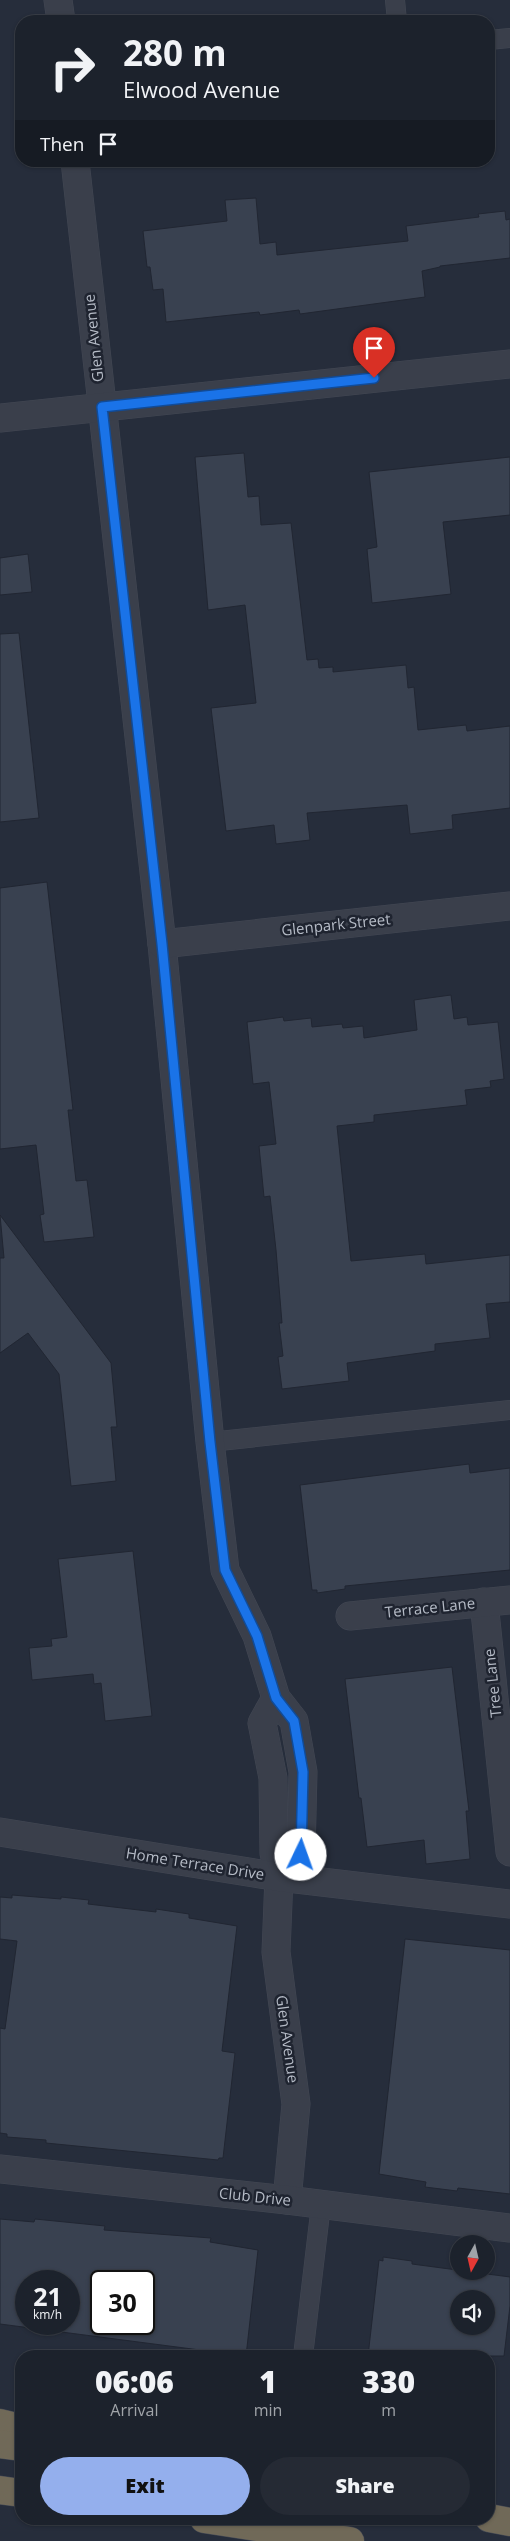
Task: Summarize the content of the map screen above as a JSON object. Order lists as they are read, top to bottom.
{
  "streets": {
    "street": [
      "Glen Avenue",
      "Glenpark Street",
      "Terrace Lane",
      "Tree Lane",
      "Home Terrace Drive",
      "Club Drive"
    ]
  },
  "crossings": [
    ["Glen Avenue", "Glenpark Street"],
    ["Glen Avenue", "Home Terrace Drive"],
    ["Glen Avenue", "Club Drive"],
    ["Terrace Lane", "Tree Lane"]
  ],
  "north": "bottom",
  "page": {
    "turn": ["280 m", "Elwood Avenue"],
    "then": "Then",
    "speed": "21 km/h",
    "limit": "30",
    "eta": [
      "06:06",
      "Arrival",
      "1",
      "min",
      "330",
      "m"
    ],
    "buttons": ["Exit", "Share"]
  }
}
